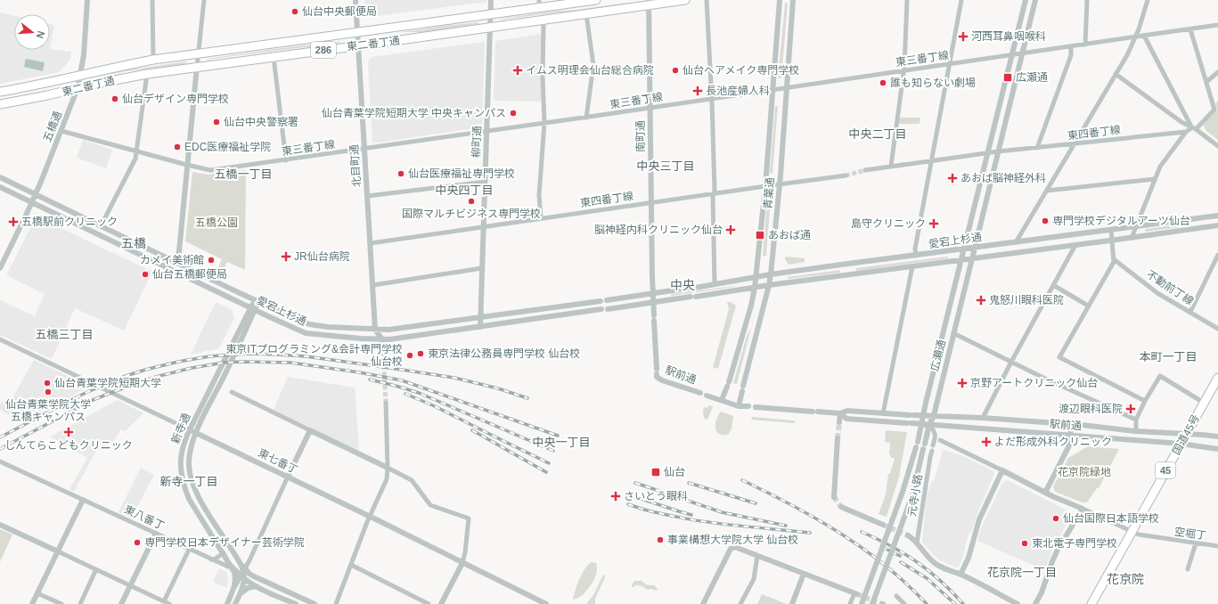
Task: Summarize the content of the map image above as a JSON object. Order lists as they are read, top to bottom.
{
  "streets": {
    "highway": [
      "東二番丁通",
      "286",
      "国道45号",
      "45"
    ],
    "street": [
      "東三番丁線",
      "五橋通",
      "東四番丁線",
      "南町通",
      "柳町通",
      "北目町通",
      "青葉通",
      "愛宕上杉通",
      "不動前丁線",
      "広瀬通",
      "駅前通",
      "新寺通",
      "東七番丁",
      "元寺小路",
      "東八番丁",
      "空堀丁"
    ]
  },
  "crossings": [
    ["東二番丁通", "五橋通"],
    ["東二番丁通", "南町通"],
    ["東二番丁通", "柳町通"],
    ["東二番丁通", "北目町通"],
    ["東三番丁線", "五橋通"],
    ["東三番丁線", "南町通"],
    ["東三番丁線", "柳町通"],
    ["東三番丁線", "北目町通"],
    ["東三番丁線", "青葉通"],
    ["東三番丁線", "広瀬通"],
    ["五橋通", "愛宕上杉通"],
    ["東四番丁線", "南町通"],
    ["東四番丁線", "柳町通"],
    ["東四番丁線", "北目町通"],
    ["東四番丁線", "青葉通"],
    ["東四番丁線", "広瀬通"],
    ["南町通", "愛宕上杉通"],
    ["南町通", "駅前通"],
    ["柳町通", "愛宕上杉通"],
    ["北目町通", "愛宕上杉通"],
    ["青葉通", "愛宕上杉通"],
    ["青葉通", "駅前通"],
    ["愛宕上杉通", "広瀬通"],
    ["愛宕上杉通", "新寺通"],
    ["広瀬通", "駅前通"],
    ["駅前通", "国道45号"],
    ["新寺通", "東七番丁"],
    ["新寺通", "東八番丁"],
    ["国道45号", "空堀丁"]
  ],
  "districts": [
    "中央二丁目",
    "中央三丁目",
    "五橋一丁目",
    "中央四丁目",
    "五橋",
    "中央",
    "五橋三丁目",
    "本町一丁目",
    "中央一丁目",
    "新寺一丁目",
    "花京院一丁目",
    "花京院"
  ],
  "parks": ["五橋公園", "花京院緑地"],
  "places": {
    "other": [
      "仙台中央郵便局",
      "仙台ヘアメイク専門学校",
      "誰も知らない劇場",
      "仙台デザイン専門学校",
      "仙台青葉学院短期大学 中央キャンパス",
      "仙台中央警察署",
      "EDC医療福祉学院",
      "仙台医療福祉専門学校",
      "国際マルチビジネス専門学校",
      "専門学校デジタルアーツ仙台",
      "カメイ美術館",
      "仙台五橋郵便局",
      "東京法律公務員専門学校 仙台校",
      "東京ITプログラミング&会計専門学校 仙台校",
      "仙台青葉学院短期大学",
      "仙台青葉学院大学 五橋キャンパス",
      "仙台国際日本語学校",
      "事業構想大学院大学 仙台校",
      "専門学校日本デザイナー芸術学院",
      "東北電子専門学校"
    ],
    "health": [
      "河西耳鼻咽喉科",
      "イムス明理会仙台総合病院",
      "長池産婦人科",
      "あおば脳神経外科",
      "五橋駅前クリニック",
      "島守クリニック",
      "脳神経内科クリニック仙台",
      "JR仙台病院",
      "鬼怒川眼科医院",
      "京野アートクリニック仙台",
      "渡辺眼科医院",
      "しんてらこどもクリニック",
      "よだ形成外科クリニック",
      "さいとう眼科"
    ],
    "transit": ["広瀬通", "あおば通", "仙台"]
  },
  "north": "right"
}
